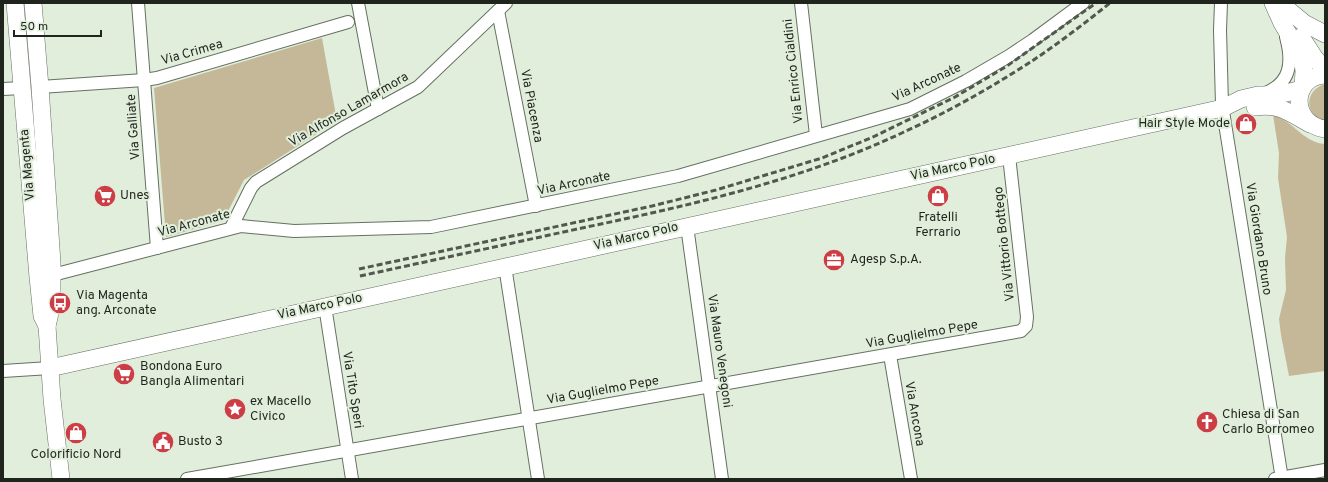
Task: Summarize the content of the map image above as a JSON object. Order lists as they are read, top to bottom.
{
  "streets": {
    "street": [
      "Via Crimea",
      "Via Enrico Cialdini",
      "Via Arconate",
      "Via Piacenza",
      "Via Alfonso Lamarmora",
      "Via Galliate",
      "Via Magenta",
      "Via Marco Polo",
      "Via Giordano Bruno",
      "Via Vittorio Bottego",
      "Via Guglielmo Pepe",
      "Via Mauro Venegoni",
      "Via Tito Speri",
      "Via Ancona"
    ]
  },
  "crossings": [
    ["Via Crimea", "Via Galliate"],
    ["Via Crimea", "Via Magenta"],
    ["Via Enrico Cialdini", "Via Arconate"],
    ["Via Arconate", "Via Piacenza"],
    ["Via Arconate", "Via Alfonso Lamarmora"],
    ["Via Arconate", "Via Galliate"],
    ["Via Arconate", "Via Magenta"],
    ["Via Piacenza", "Via Alfonso Lamarmora"],
    ["Via Magenta", "Via Marco Polo"],
    ["Via Marco Polo", "Via Giordano Bruno"],
    ["Via Marco Polo", "Via Vittorio Bottego"],
    ["Via Marco Polo", "Via Mauro Venegoni"],
    ["Via Marco Polo", "Via Tito Speri"],
    ["Via Vittorio Bottego", "Via Guglielmo Pepe"],
    ["Via Guglielmo Pepe", "Via Mauro Venegoni"],
    ["Via Guglielmo Pepe", "Via Tito Speri"],
    ["Via Guglielmo Pepe", "Via Ancona"]
  ],
  "places": {
    "shop": ["Hair Style Mode", "Fratelli Ferrario", "Colorificio Nord"],
    "supermarket": ["Unes", "Bondona Euro Bangla Alimentari"],
    "office": ["Agesp S.p.A."],
    "bus stop": ["Via Magenta ang. Arconate"],
    "place": ["ex Macello Civico"],
    "church": ["Chiesa di San Carlo Borromeo"],
    "public building": ["Busto 3"]
  },
  "scale_bar": "50 m"
}
